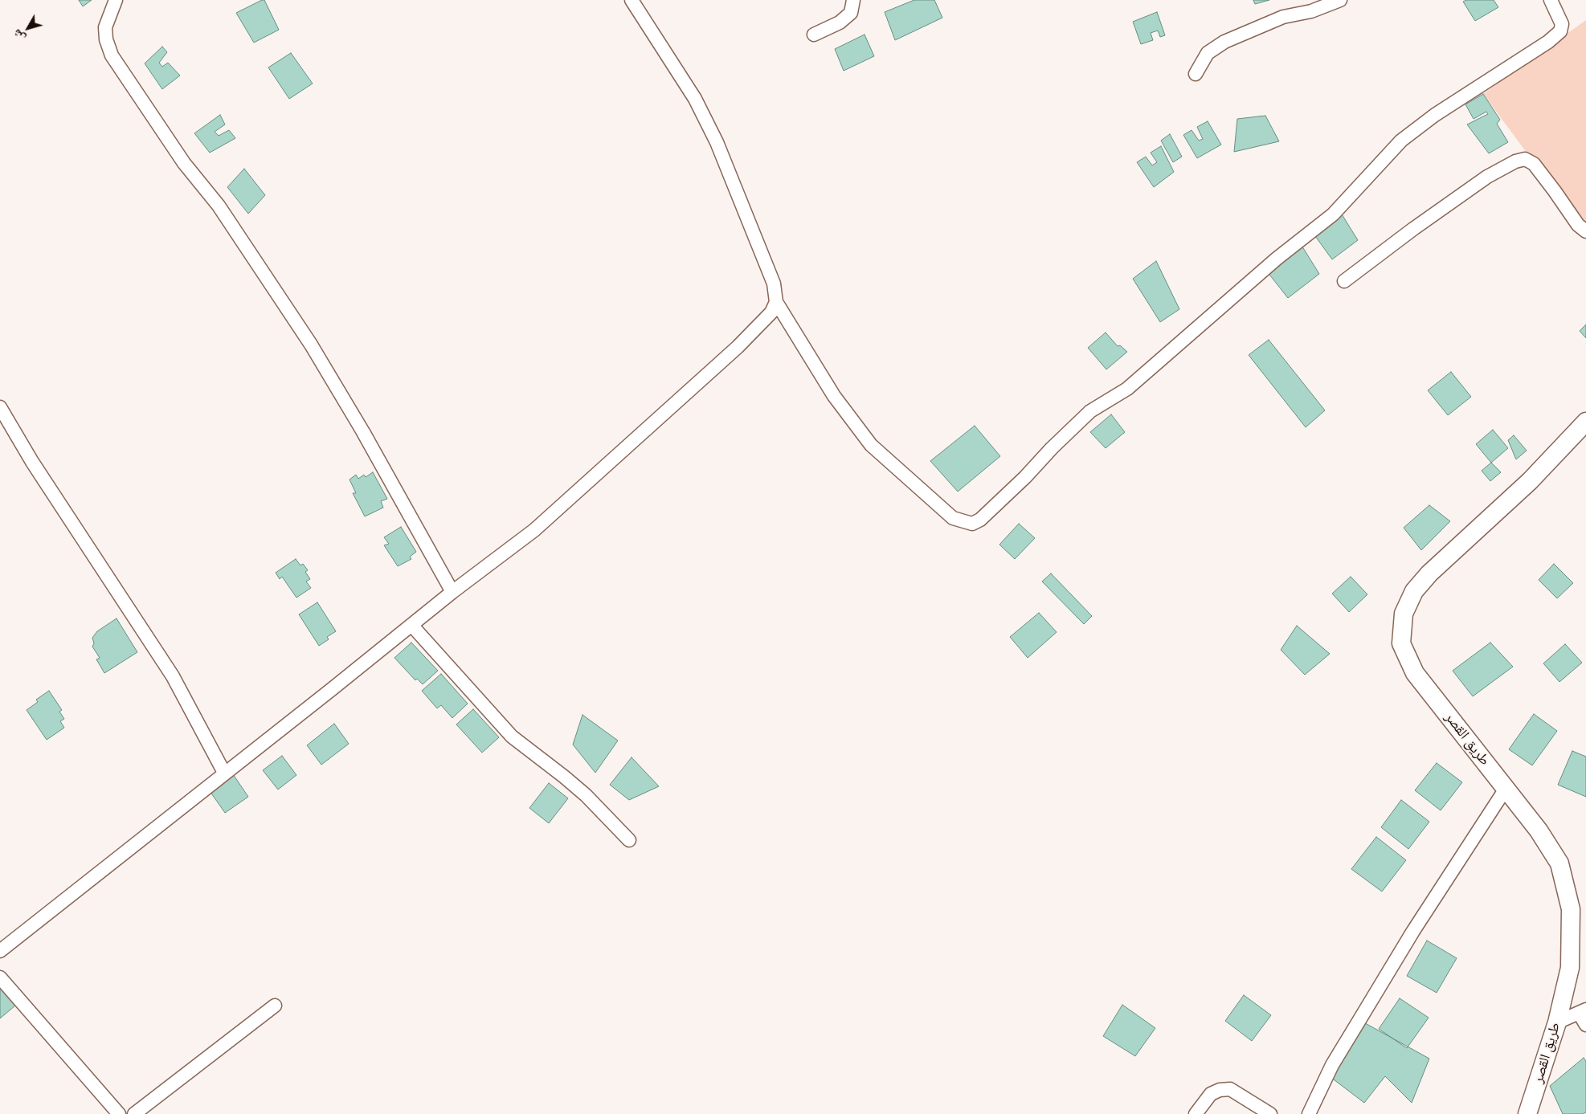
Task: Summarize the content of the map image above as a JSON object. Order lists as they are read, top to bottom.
{
  "streets": {
    "street": ["طريق القصر"]
  },
  "north": "bottom left"
}
